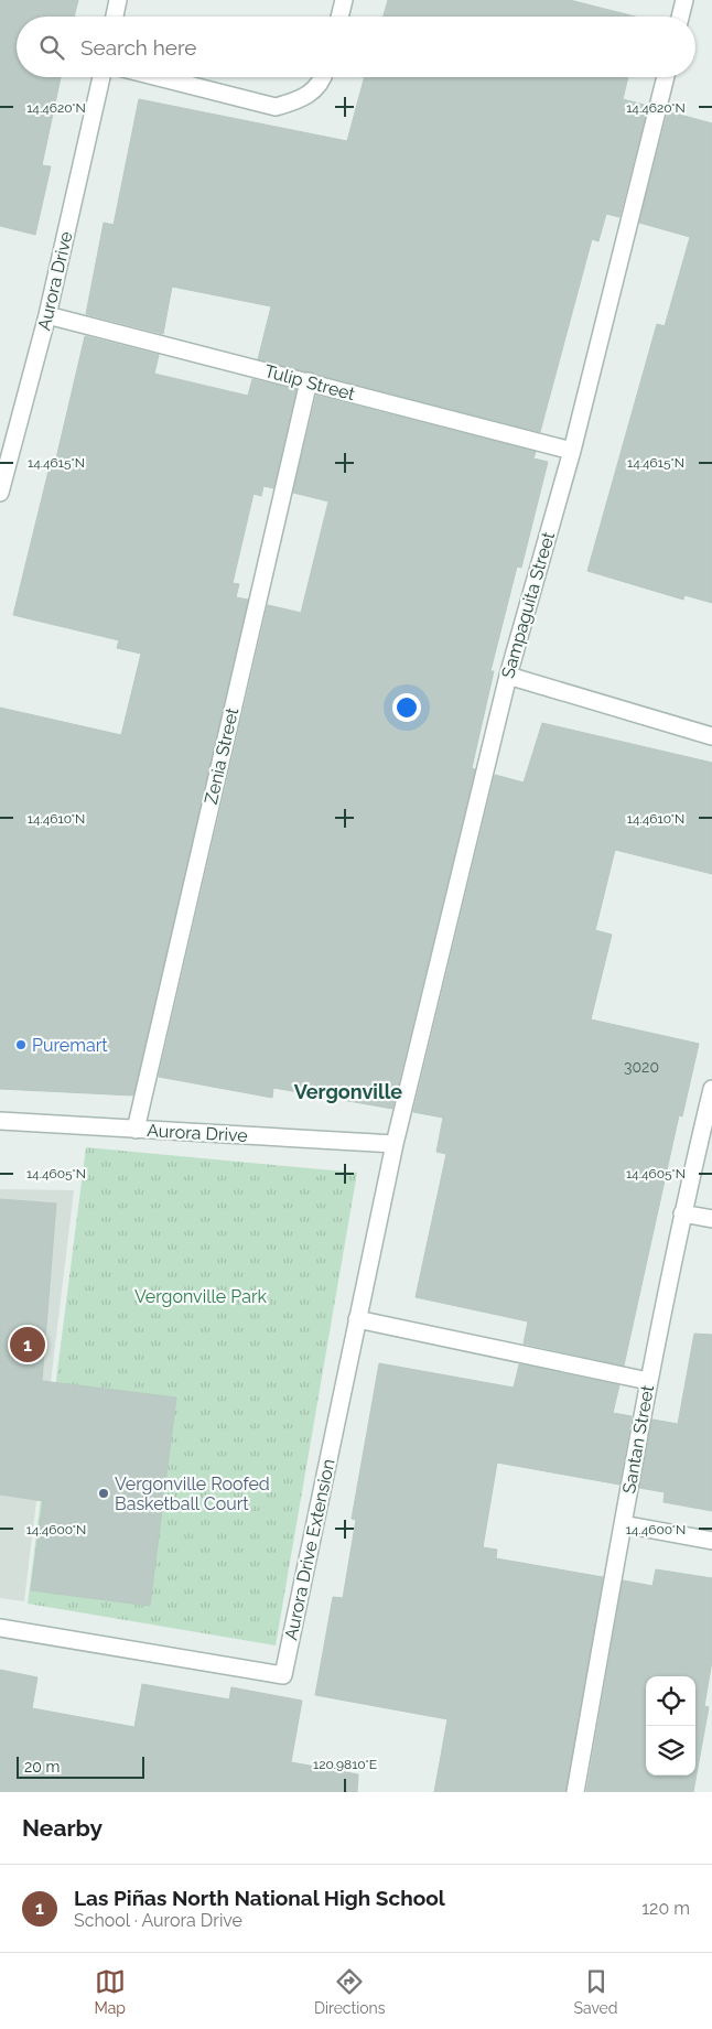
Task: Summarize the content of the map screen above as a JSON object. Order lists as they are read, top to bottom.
{
  "streets": {
    "street": [
      "Aurora Drive",
      "Tulip Street",
      "Sampaguita Street",
      "Zenia Street",
      "Santan Street",
      "Aurora Drive Extension"
    ]
  },
  "crossings": [
    ["Aurora Drive", "Tulip Street"],
    ["Aurora Drive", "Sampaguita Street"],
    ["Aurora Drive", "Zenia Street"],
    ["Aurora Drive", "Aurora Drive Extension"],
    ["Tulip Street", "Sampaguita Street"],
    ["Tulip Street", "Zenia Street"],
    ["Sampaguita Street", "Aurora Drive Extension"]
  ],
  "districts": ["Vergonville"],
  "parks": ["Vergonville Park"],
  "places": ["Puremart", "Vergonville Roofed Basketball Court"],
  "house_numbers": ["3020"],
  "scale_bar": "20 m",
  "page": {
    "search": "Search here",
    "pins": "1",
    "scale": "20 m",
    "heading": "Nearby",
    "list": [
      {
        "mark": "1",
        "name": "Las Piñas North National High School",
        "note": "School · Aurora Drive",
        "value": "120 m"
      }
    ],
    "nav": ["Map", "Directions", "Saved"]
  },
  "coordinates": [
    "14.4620°N",
    "14.4615°N",
    "14.4610°N",
    "14.4605°N",
    "14.4600°N",
    "120.9810°E"
  ]
}
